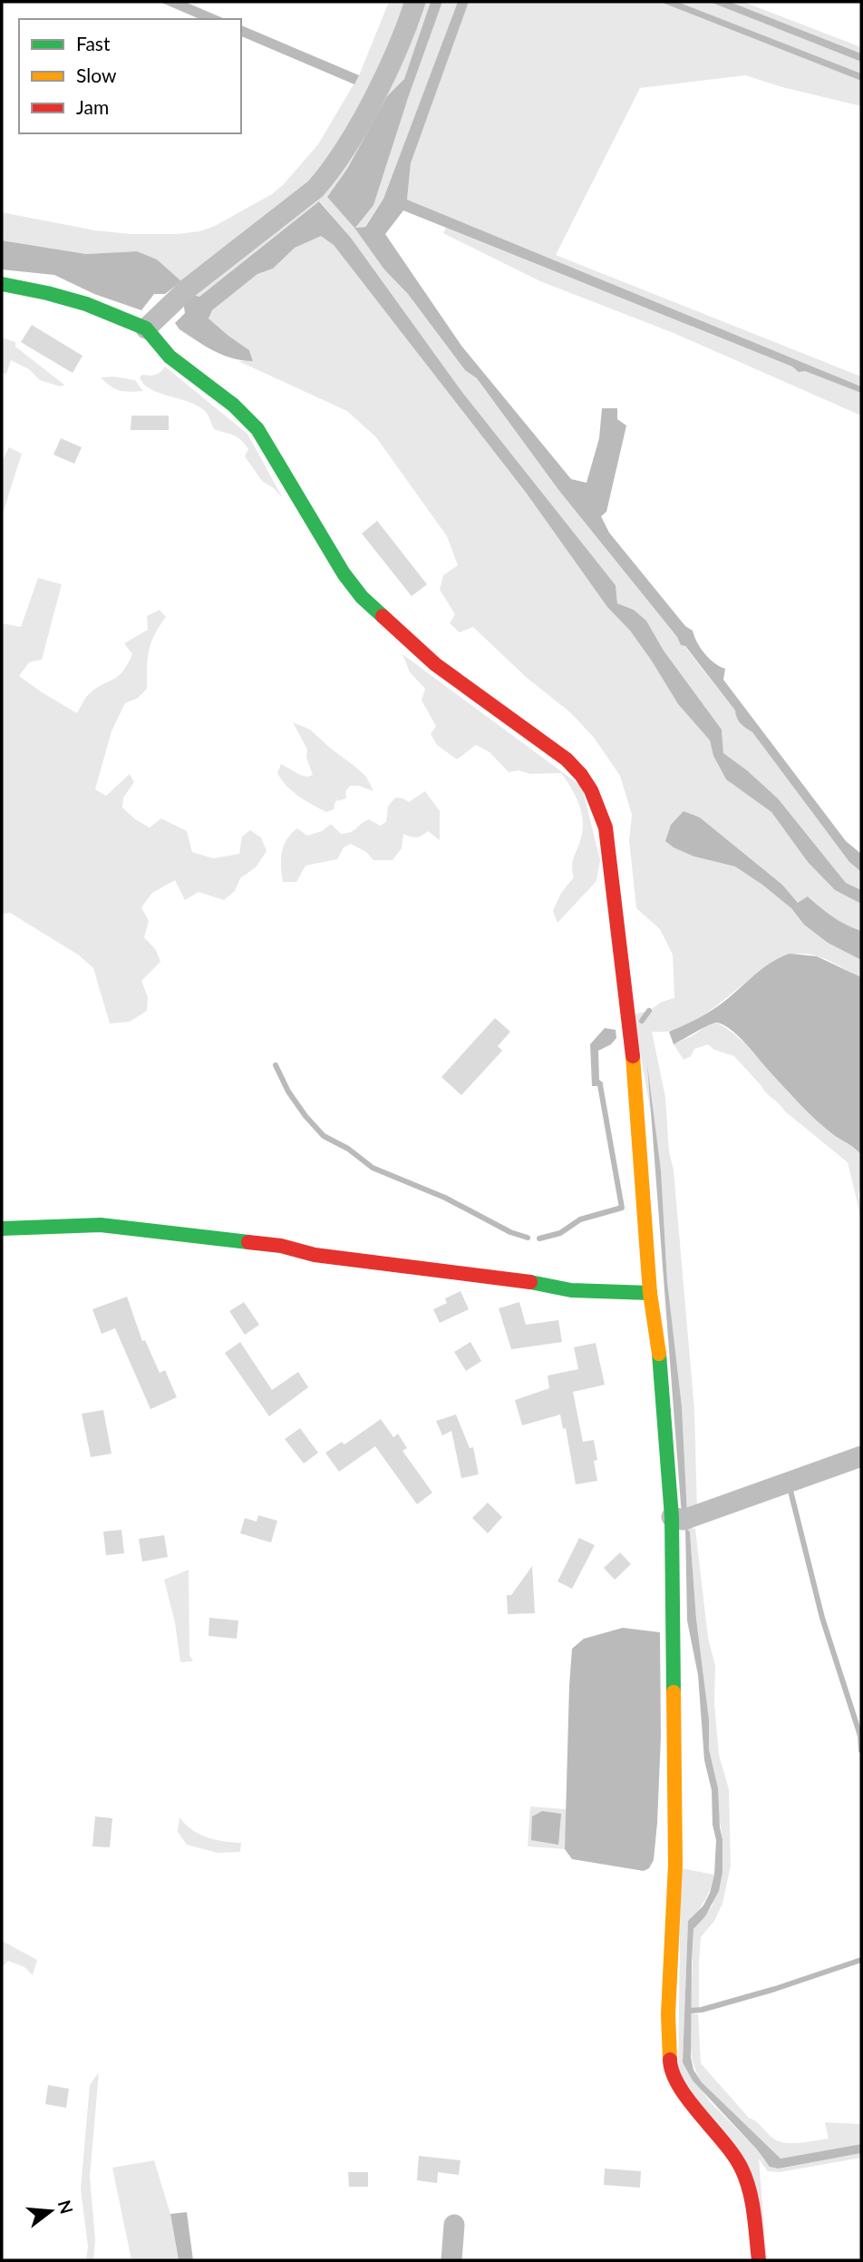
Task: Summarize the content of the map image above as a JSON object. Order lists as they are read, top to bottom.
{
  "legend": ["Fast", "Slow", "Jam"],
  "north": "right"
}
